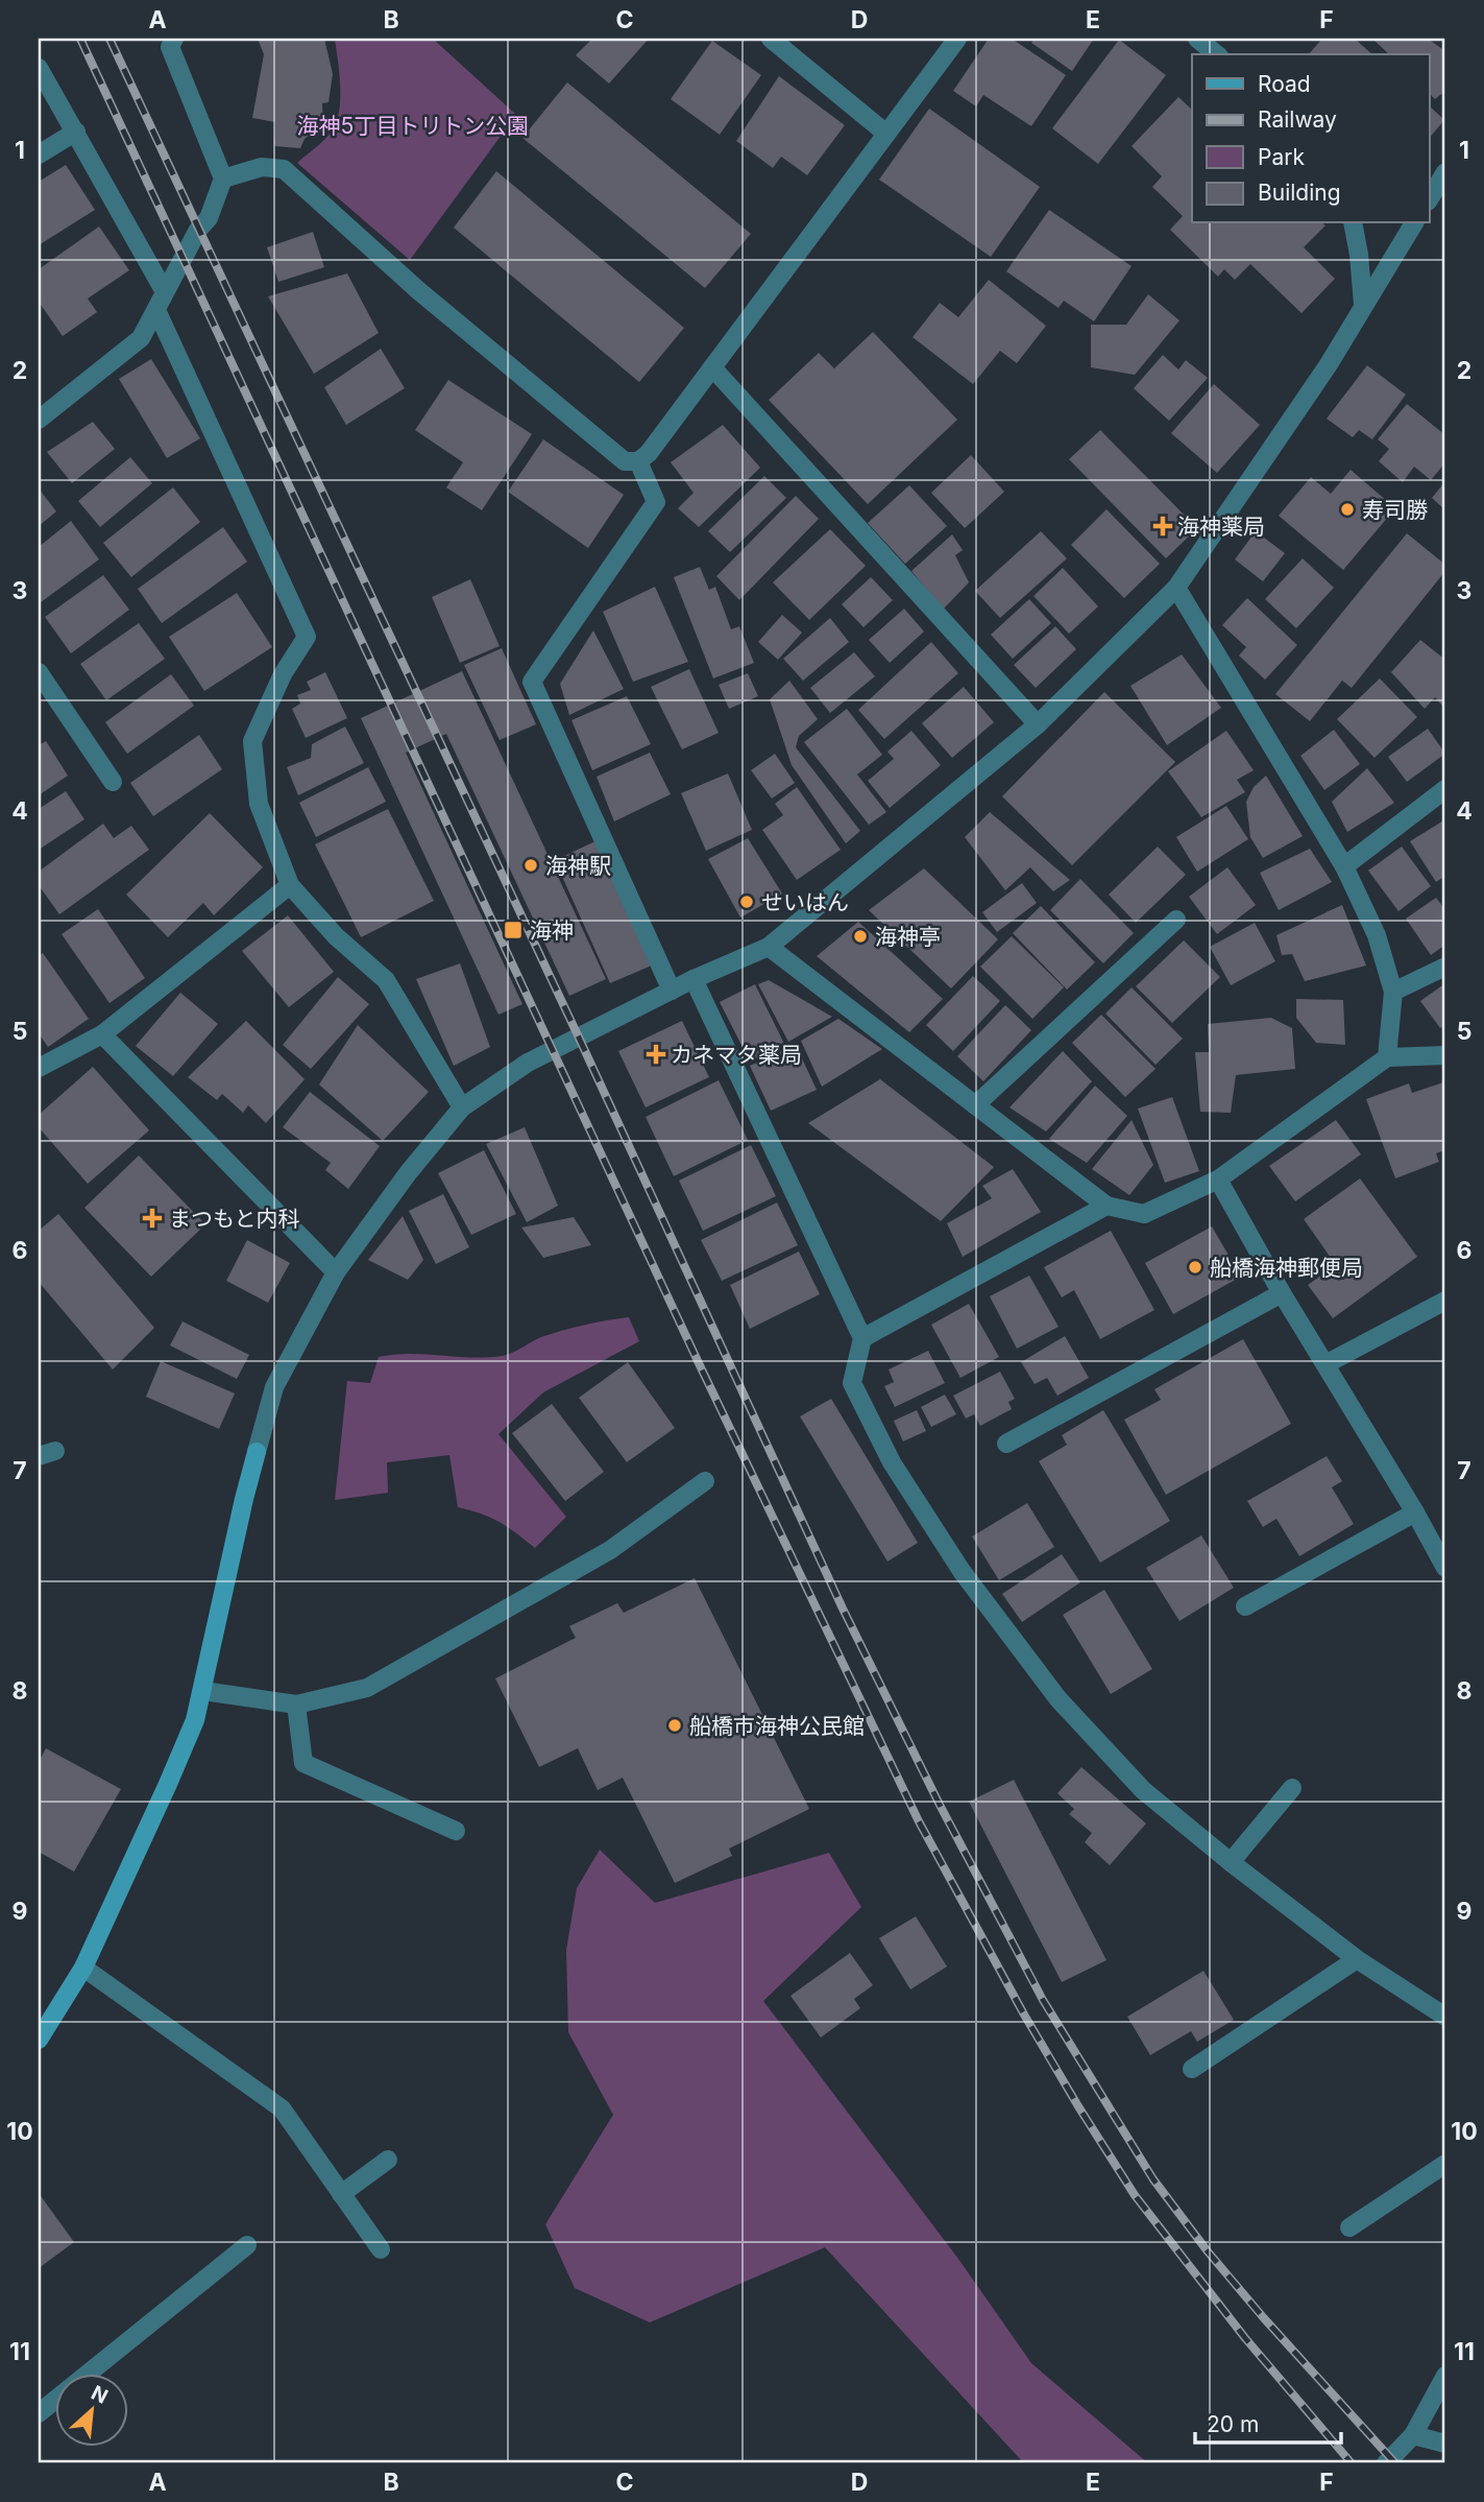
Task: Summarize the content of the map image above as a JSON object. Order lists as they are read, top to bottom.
{
  "parks": ["海神5丁目トリトン公園"],
  "places": {
    "other": [
      "寿司勝",
      "海神駅",
      "せいはん",
      "海神亭",
      "船橋海神郵便局",
      "船橋市海神公民館"
    ],
    "health": ["海神薬局", "カネマタ薬局", "まつもと内科"],
    "transit": ["海神"]
  },
  "legend": [
    "Road",
    "Railway",
    "Park",
    "Building"
  ],
  "scale_bar": "20 m",
  "north": "top right",
  "grid": {
    "columns": [
      "A",
      "B",
      "C",
      "D",
      "E",
      "F"
    ],
    "rows": [
      "1",
      "2",
      "3",
      "4",
      "5",
      "6",
      "7",
      "8",
      "9",
      "10",
      "11"
    ]
  }
}
